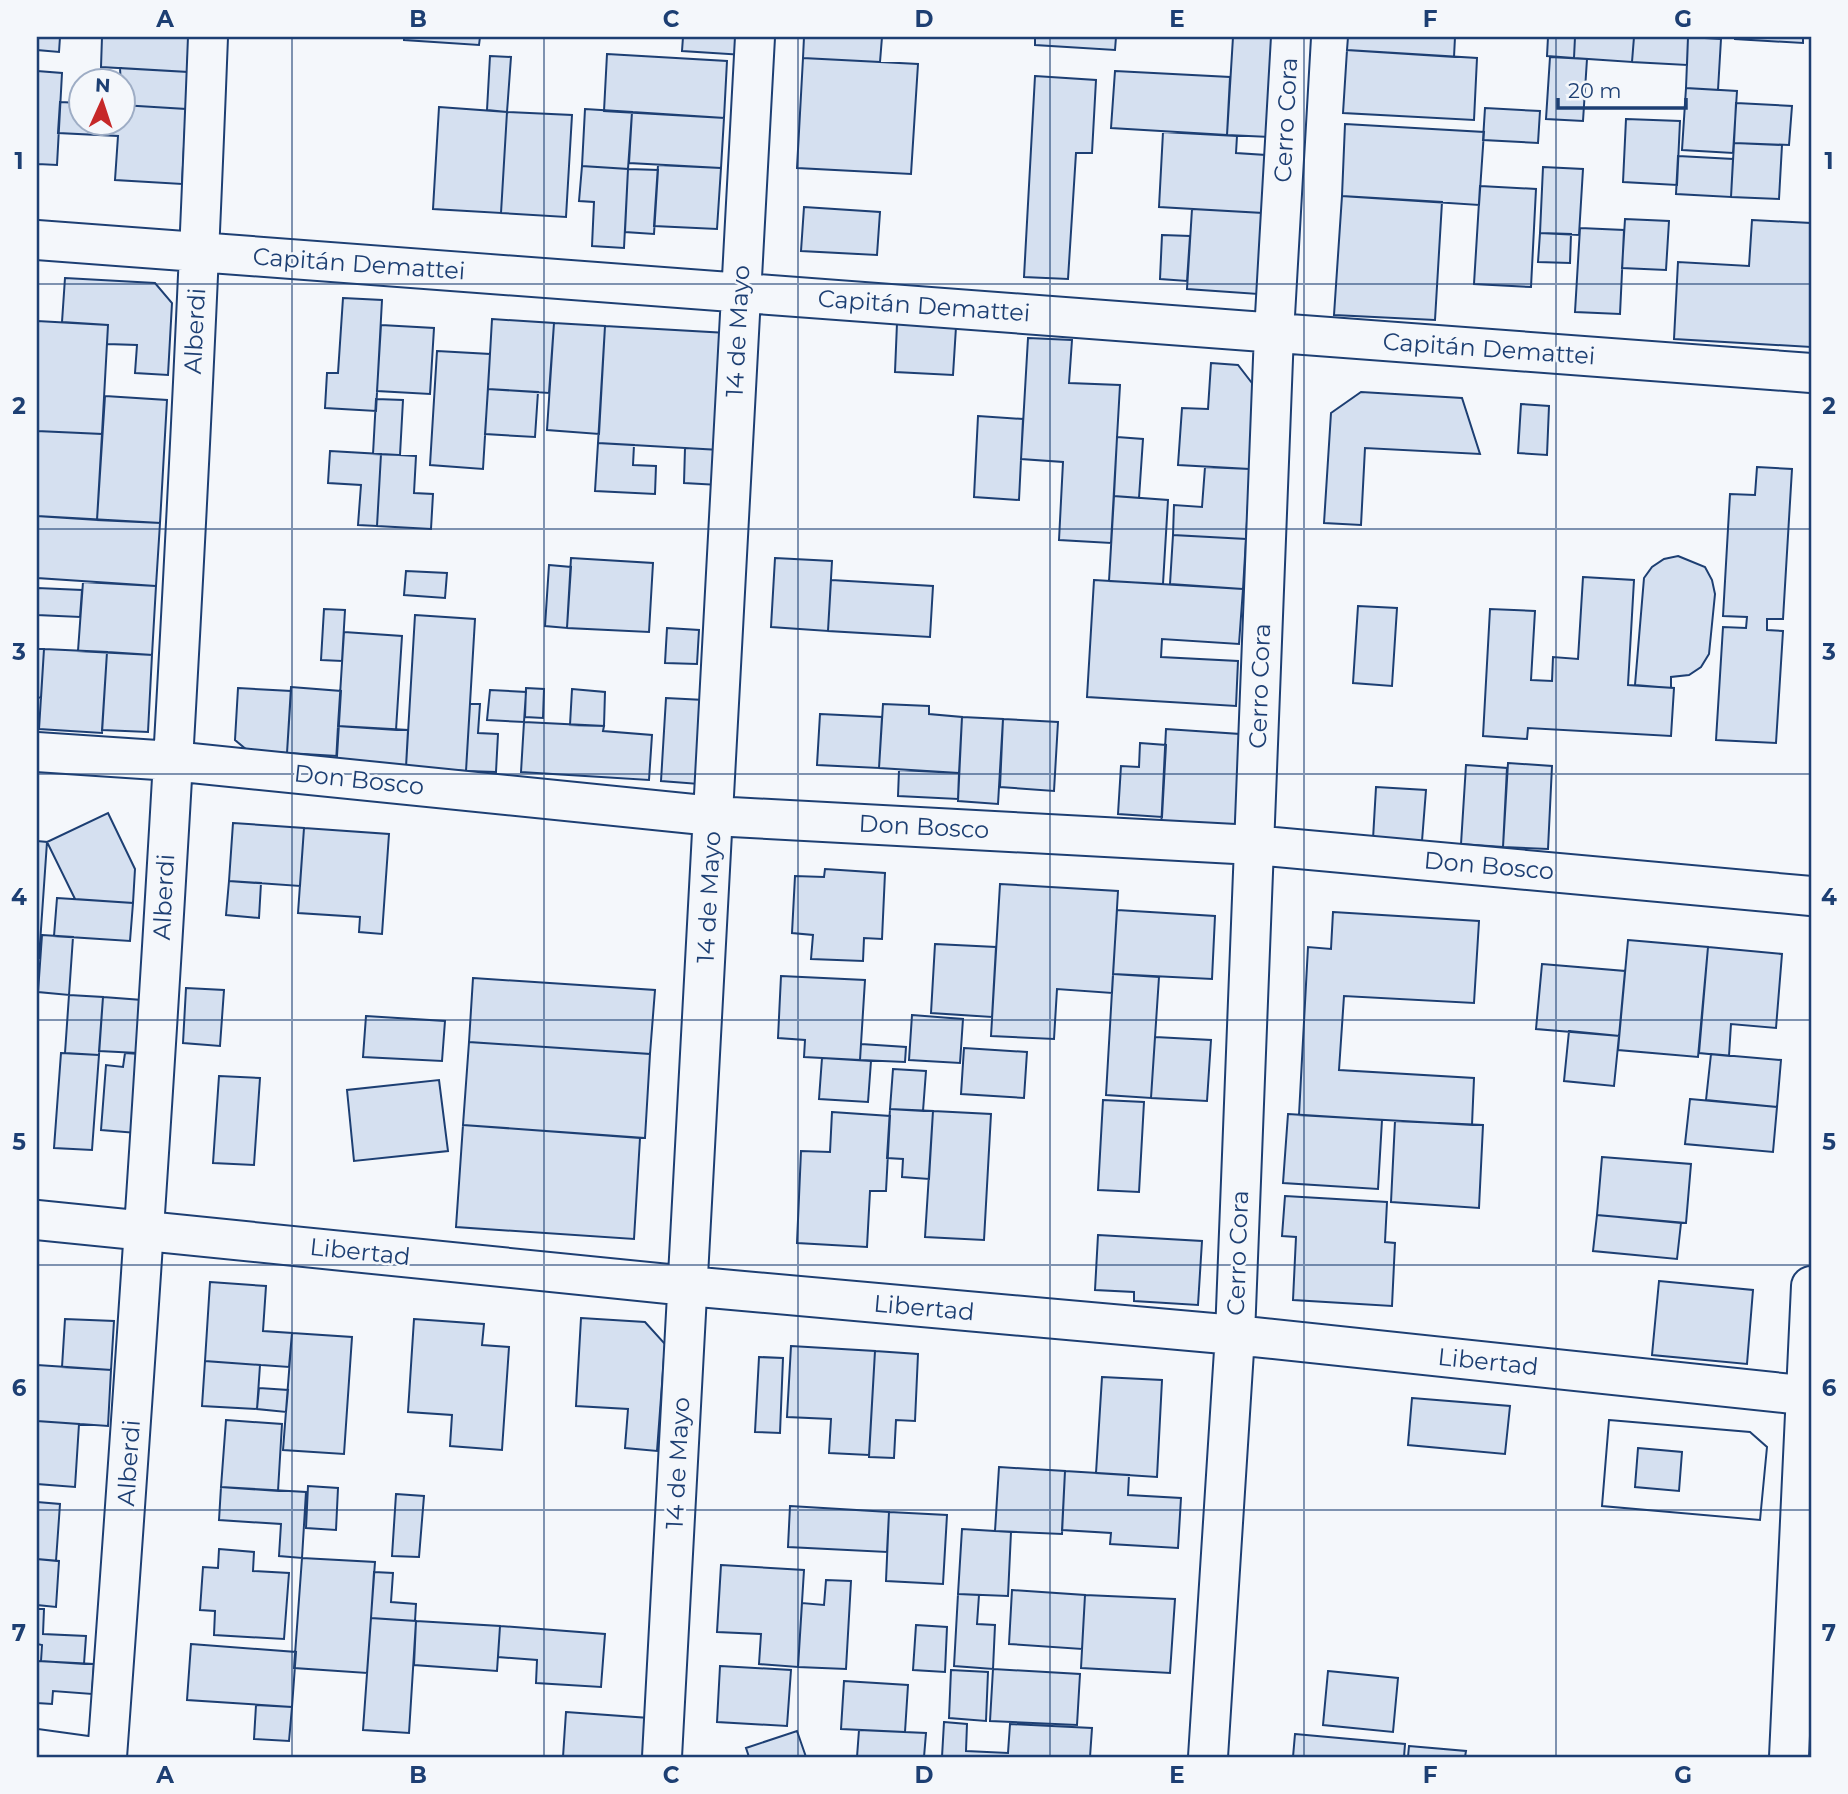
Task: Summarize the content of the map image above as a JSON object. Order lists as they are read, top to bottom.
{
  "streets": {
    "street": [
      "Cerro Cora",
      "Capitán Demattei",
      "Alberdi",
      "14 de Mayo",
      "Don Bosco",
      "Libertad"
    ]
  },
  "crossings": [
    ["Cerro Cora", "Capitán Demattei"],
    ["Cerro Cora", "Don Bosco"],
    ["Cerro Cora", "Libertad"],
    ["Capitán Demattei", "Alberdi"],
    ["Capitán Demattei", "14 de Mayo"],
    ["Alberdi", "Don Bosco"],
    ["Alberdi", "Libertad"],
    ["14 de Mayo", "Don Bosco"],
    ["14 de Mayo", "Libertad"]
  ],
  "scale_bar": "20 m",
  "north": "top",
  "grid": {
    "columns": [
      "A",
      "B",
      "C",
      "D",
      "E",
      "F",
      "G"
    ],
    "rows": [
      "1",
      "2",
      "3",
      "4",
      "5",
      "6",
      "7"
    ]
  }
}
